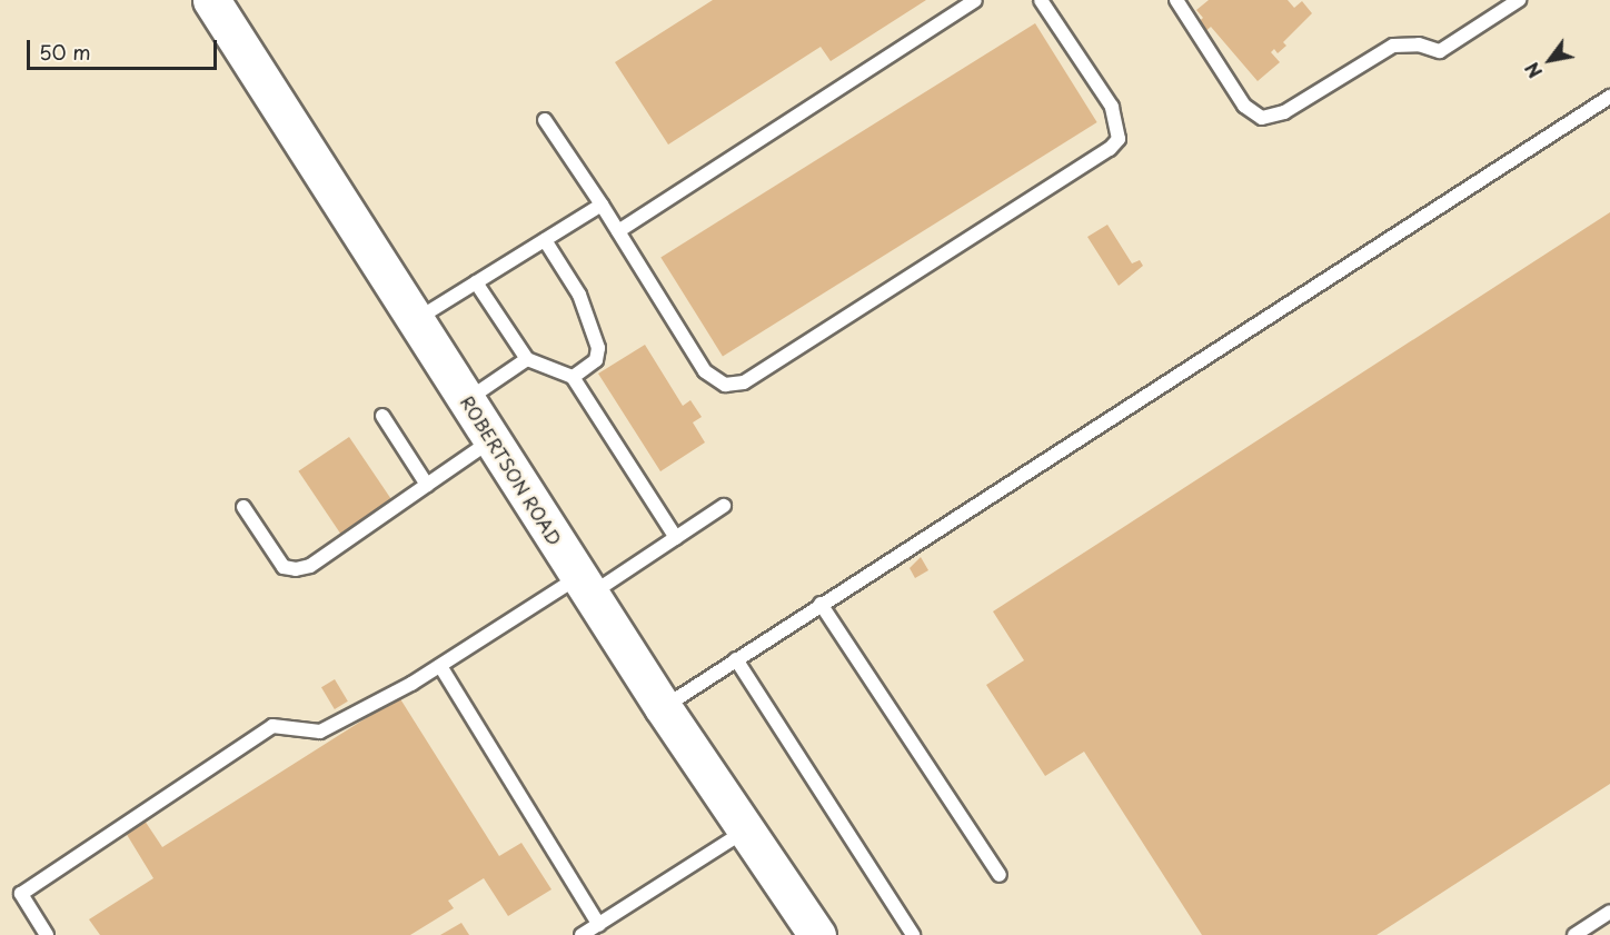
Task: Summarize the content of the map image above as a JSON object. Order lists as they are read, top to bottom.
{
  "streets": {
    "street": ["ROBERTSON ROAD"]
  },
  "scale_bar": "50 m",
  "north": "bottom left"
}
